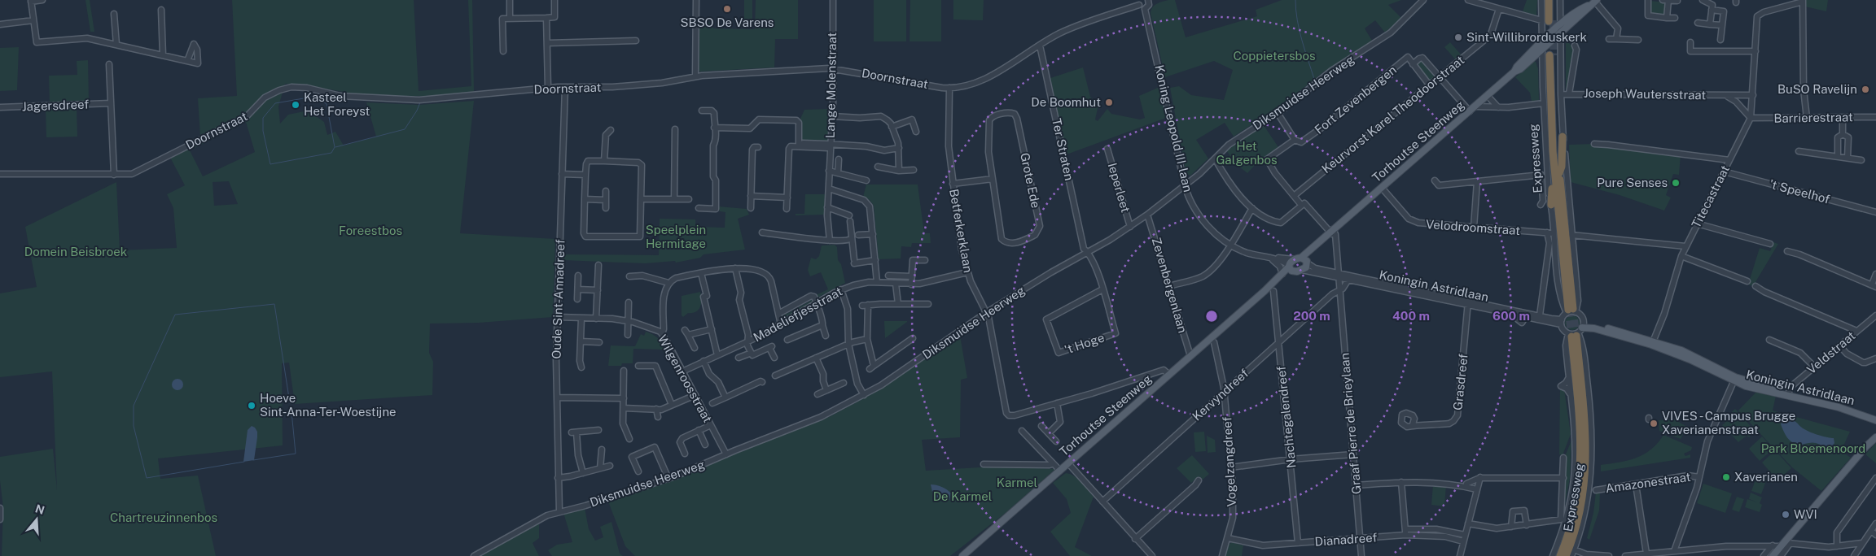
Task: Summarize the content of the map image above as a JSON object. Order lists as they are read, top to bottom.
{
  "streets": {
    "highway": ["Expressweg"],
    "main road": ["Torhoutse Steenweg", "Koningin Astridlaan"],
    "street": [
      "Doornstraat",
      "Lange Molenstraat",
      "Diksmuidse Heerweg",
      "Joseph Wautersstraat",
      "Fort Zevenbergen",
      "Jagersdreef",
      "Keurvorst Karel Theodoorstraat",
      "Barrierestraat",
      "Koning Leopold III-laan",
      "Ter Straten",
      "Grote Ede",
      "Ieperleet",
      "'t Speelhof",
      "Titecastraat",
      "Velodroomstraat",
      "Betferkerklaan",
      "Zevenbergenlaan",
      "Oude Sint-Annadreef",
      "Madeliefjesstraat",
      "'t Hoge",
      "Veldstraat",
      "Wilgenroosstraat",
      "Grasdreef",
      "Kervyndreef",
      "Nachtegalendreef",
      "Graaf Pierre de Brieylaan",
      "Vogelzangdreef",
      "Amazonestraat",
      "Dianadreef"
    ]
  },
  "crossings": [
    ["Doornstraat", "Lange Molenstraat"],
    ["Doornstraat", "Ter Straten"],
    ["Doornstraat", "Betferkerklaan"],
    ["Doornstraat", "Oude Sint-Annadreef"],
    ["Diksmuidse Heerweg", "Koning Leopold III-laan"],
    ["Diksmuidse Heerweg", "Ter Straten"],
    ["Diksmuidse Heerweg", "Ieperleet"],
    ["Diksmuidse Heerweg", "Betferkerklaan"],
    ["Diksmuidse Heerweg", "Zevenbergenlaan"],
    ["Diksmuidse Heerweg", "Oude Sint-Annadreef"],
    ["Diksmuidse Heerweg", "'t Hoge"],
    ["Diksmuidse Heerweg", "Wilgenroosstraat"],
    ["Joseph Wautersstraat", "Barrierestraat"],
    ["Joseph Wautersstraat", "Titecastraat"],
    ["Fort Zevenbergen", "Keurvorst Karel Theodoorstraat"],
    ["Fort Zevenbergen", "Torhoutse Steenweg"],
    ["Barrierestraat", "Titecastraat"],
    ["Koning Leopold III-laan", "Torhoutse Steenweg"],
    ["Torhoutse Steenweg", "Expressweg"],
    ["Torhoutse Steenweg", "Velodroomstraat"],
    ["Torhoutse Steenweg", "Zevenbergenlaan"],
    ["Torhoutse Steenweg", "Koningin Astridlaan"],
    ["Ter Straten", "'t Hoge"],
    ["Expressweg", "Velodroomstraat"],
    ["Expressweg", "Koningin Astridlaan"],
    ["'t Speelhof", "Titecastraat"],
    ["Titecastraat", "Koningin Astridlaan"],
    ["Betferkerklaan", "Madeliefjesstraat"],
    ["Koningin Astridlaan", "Veldstraat"],
    ["Koningin Astridlaan", "Grasdreef"],
    ["Koningin Astridlaan", "Kervyndreef"],
    ["Koningin Astridlaan", "Graaf Pierre de Brieylaan"],
    ["Oude Sint-Annadreef", "Wilgenroosstraat"],
    ["Madeliefjesstraat", "Wilgenroosstraat"],
    ["Kervyndreef", "Nachtegalendreef"],
    ["Kervyndreef", "Graaf Pierre de Brieylaan"],
    ["Kervyndreef", "Vogelzangdreef"],
    ["Nachtegalendreef", "Dianadreef"],
    ["Graaf Pierre de Brieylaan", "Dianadreef"],
    ["Vogelzangdreef", "Dianadreef"]
  ],
  "parks": [
    "Coppietersbos",
    "Het Galgenbos",
    "Speelplein Hermitage",
    "Foreestbos",
    "Domein Beisbroek",
    "Park Bloemenoord",
    "Karmel",
    "De Karmel",
    "Chartreuzinnenbos"
  ],
  "places": [
    "SBSO De Varens",
    "Sint-Willibrorduskerk",
    "BuSO Ravelijn",
    "De Boomhut",
    "Kasteel Het Foreyst",
    "Pure Senses",
    "Hoeve Sint-Anna-Ter-Woestijne",
    "VIVES - Campus Brugge Xaverianenstraat",
    "Xaverianen",
    "WVI"
  ],
  "north": "top",
  "rings": ["200 m", "400 m", "600 m"]
}
